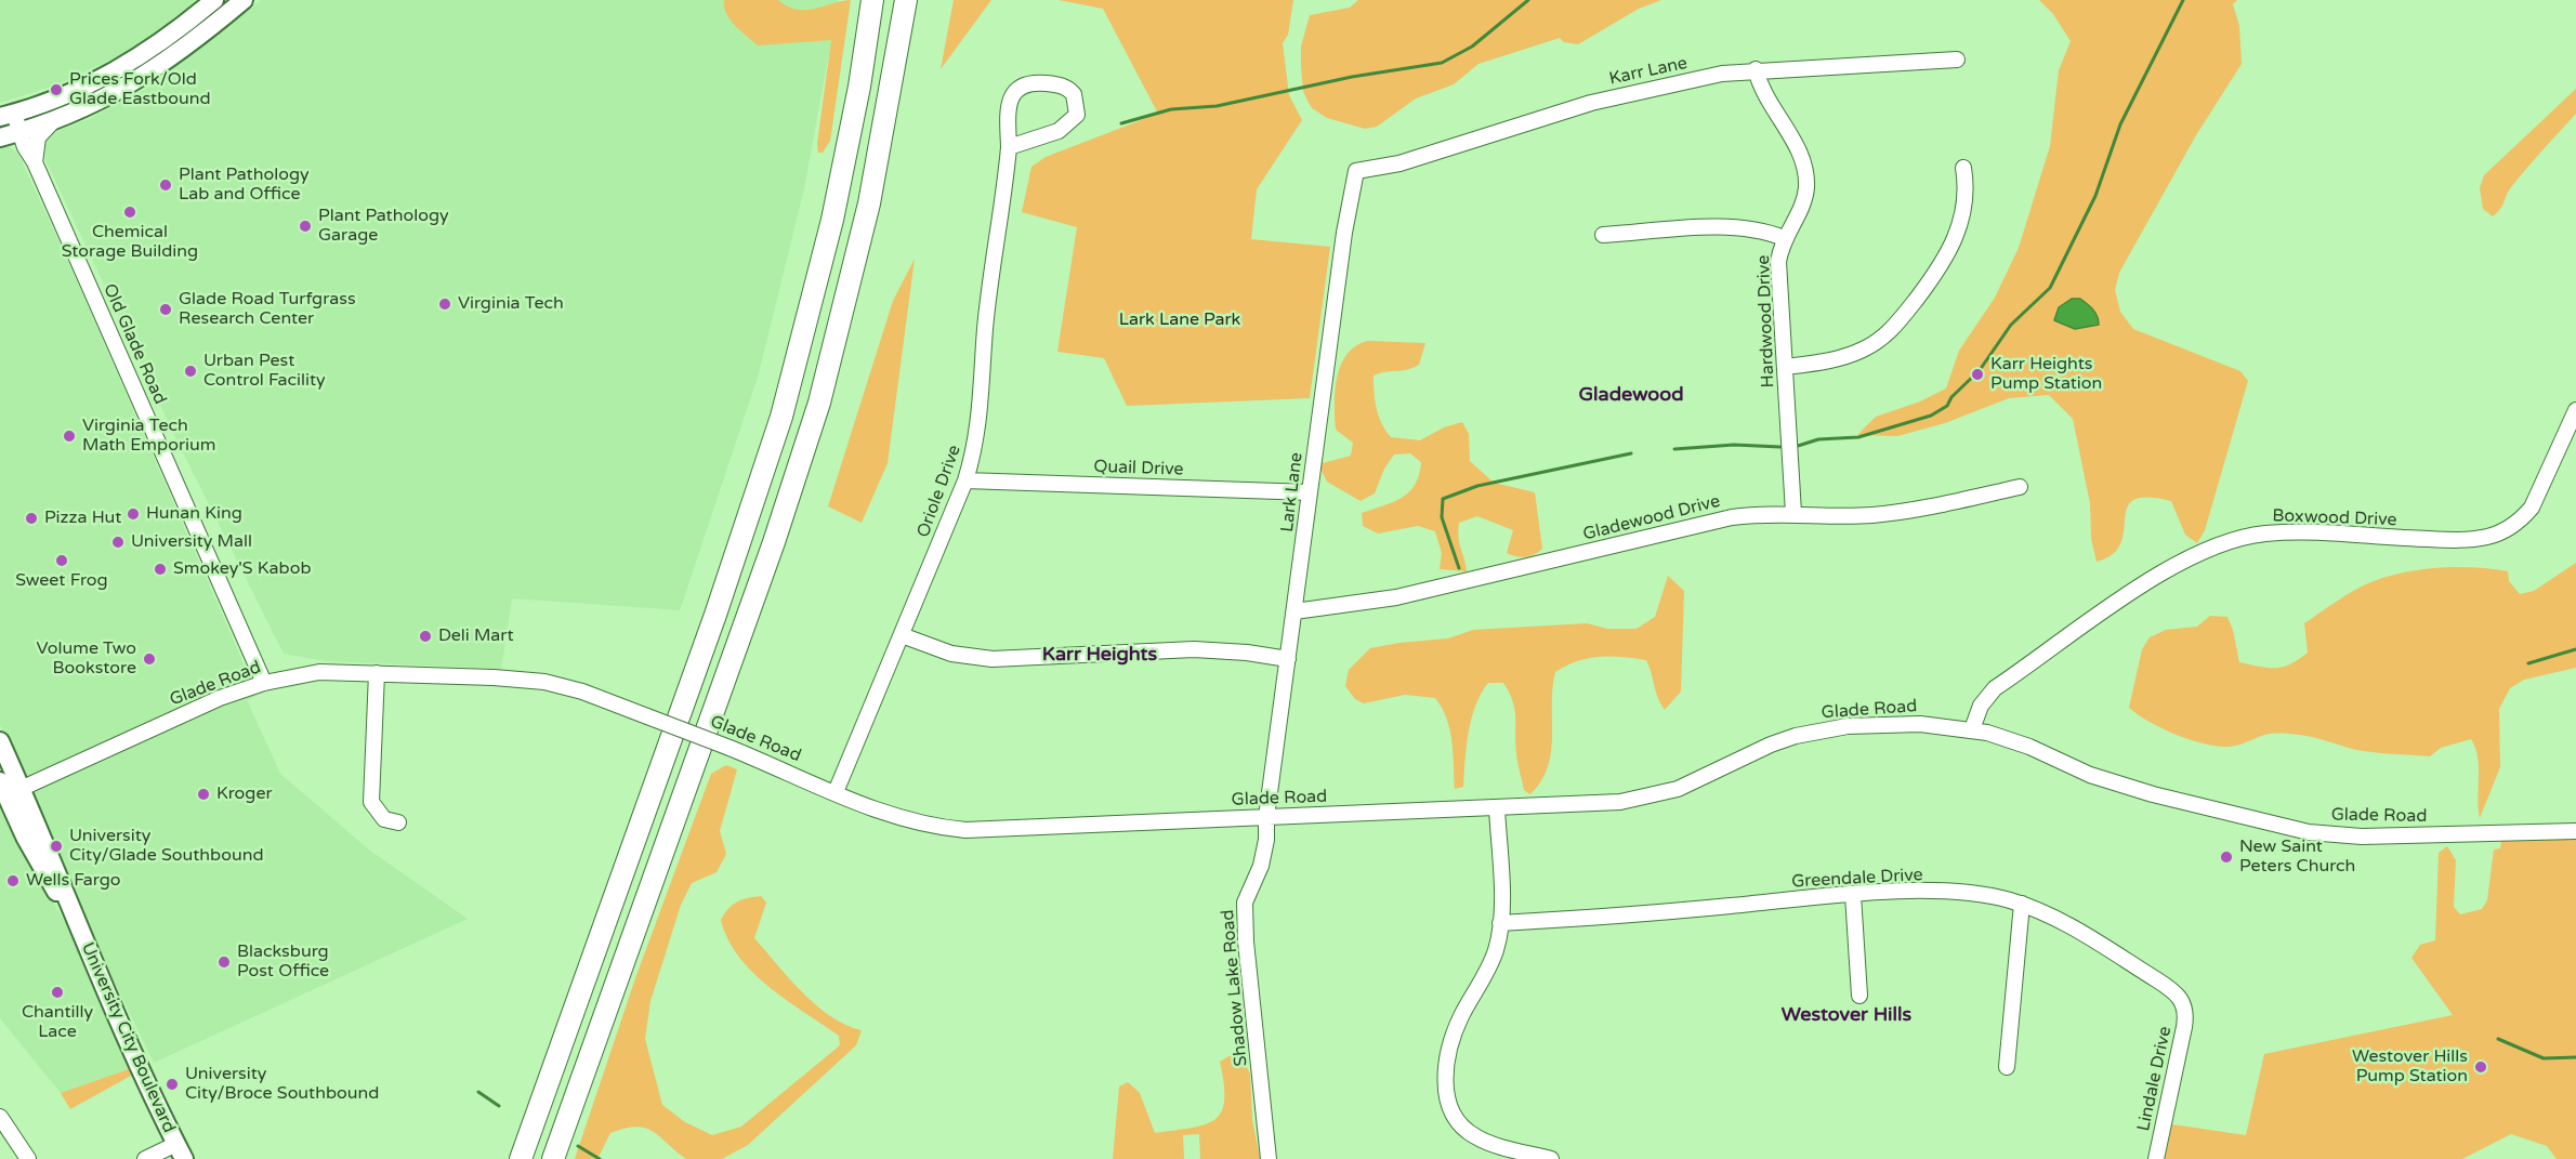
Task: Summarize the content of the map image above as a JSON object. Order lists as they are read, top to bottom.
{
  "streets": {
    "main road": ["University City Boulevard"],
    "street": [
      "Karr Lane",
      "Hardwood Drive",
      "Old Glade Road",
      "Quail Drive",
      "Oriole Drive",
      "Lark Lane",
      "Gladewood Drive",
      "Boxwood Drive",
      "Glade Road",
      "Greendale Drive",
      "Shadow Lake Road",
      "Lindale Drive"
    ]
  },
  "crossings": [
    ["Karr Lane", "Hardwood Drive"],
    ["Karr Lane", "Lark Lane"],
    ["Hardwood Drive", "Gladewood Drive"],
    ["Old Glade Road", "Glade Road"],
    ["Quail Drive", "Oriole Drive"],
    ["Quail Drive", "Lark Lane"],
    ["Oriole Drive", "Glade Road"],
    ["Lark Lane", "Gladewood Drive"],
    ["Lark Lane", "Glade Road"],
    ["Lark Lane", "Shadow Lake Road"],
    ["Boxwood Drive", "Glade Road"],
    ["Glade Road", "Shadow Lake Road"],
    ["Glade Road", "University City Boulevard"],
    ["Greendale Drive", "Lindale Drive"]
  ],
  "districts": ["Gladewood", "Karr Heights", "Westover Hills"],
  "parks": ["Lark Lane Park"],
  "places": [
    "Prices Fork/Old Glade Eastbound",
    "Plant Pathology Lab and Office",
    "Chemical Storage Building",
    "Plant Pathology Garage",
    "Virginia Tech",
    "Glade Road Turfgrass Research Center",
    "Urban Pest Control Facility",
    "Karr Heights Pump Station",
    "Virginia Tech Math Emporium",
    "Hunan King",
    "Pizza Hut",
    "University Mall",
    "Sweet Frog",
    "Smokey'S Kabob",
    "Deli Mart",
    "Volume Two Bookstore",
    "Kroger",
    "University City/Glade Southbound",
    "New Saint Peters Church",
    "Wells Fargo",
    "Blacksburg Post Office",
    "Chantilly Lace",
    "Westover Hills Pump Station",
    "University City/Broce Southbound"
  ]
}
